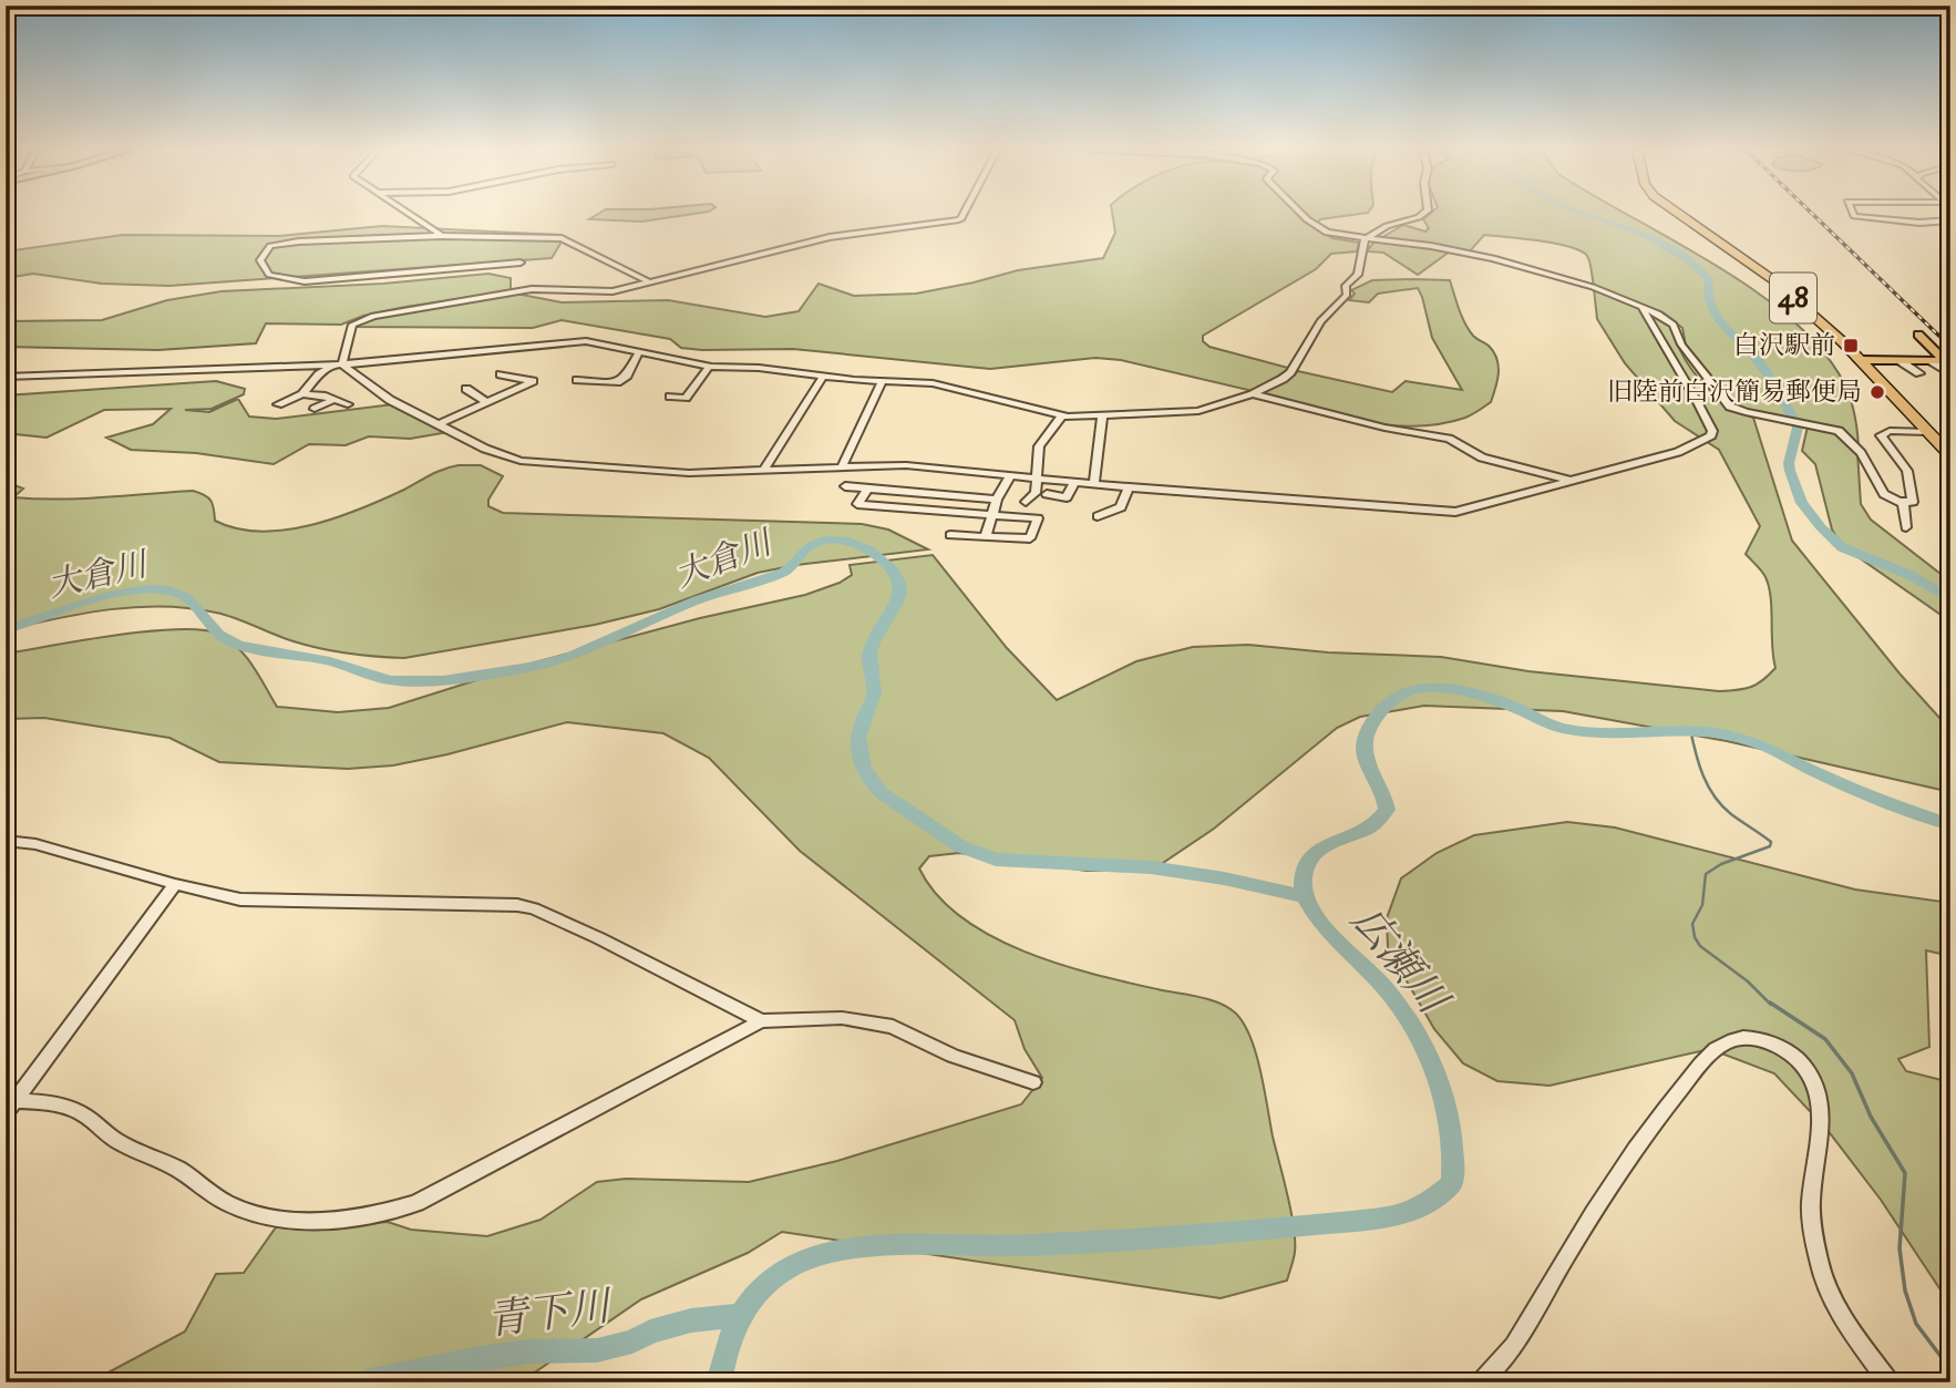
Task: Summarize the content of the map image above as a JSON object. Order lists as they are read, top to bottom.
{
  "streets": {
    "highway": ["48"]
  },
  "water": ["大倉川", "広瀬川", "青下川"],
  "places": {
    "transit": ["白沢駅前"],
    "other": ["旧陸前白沢簡易郵便局"]
  }
}
